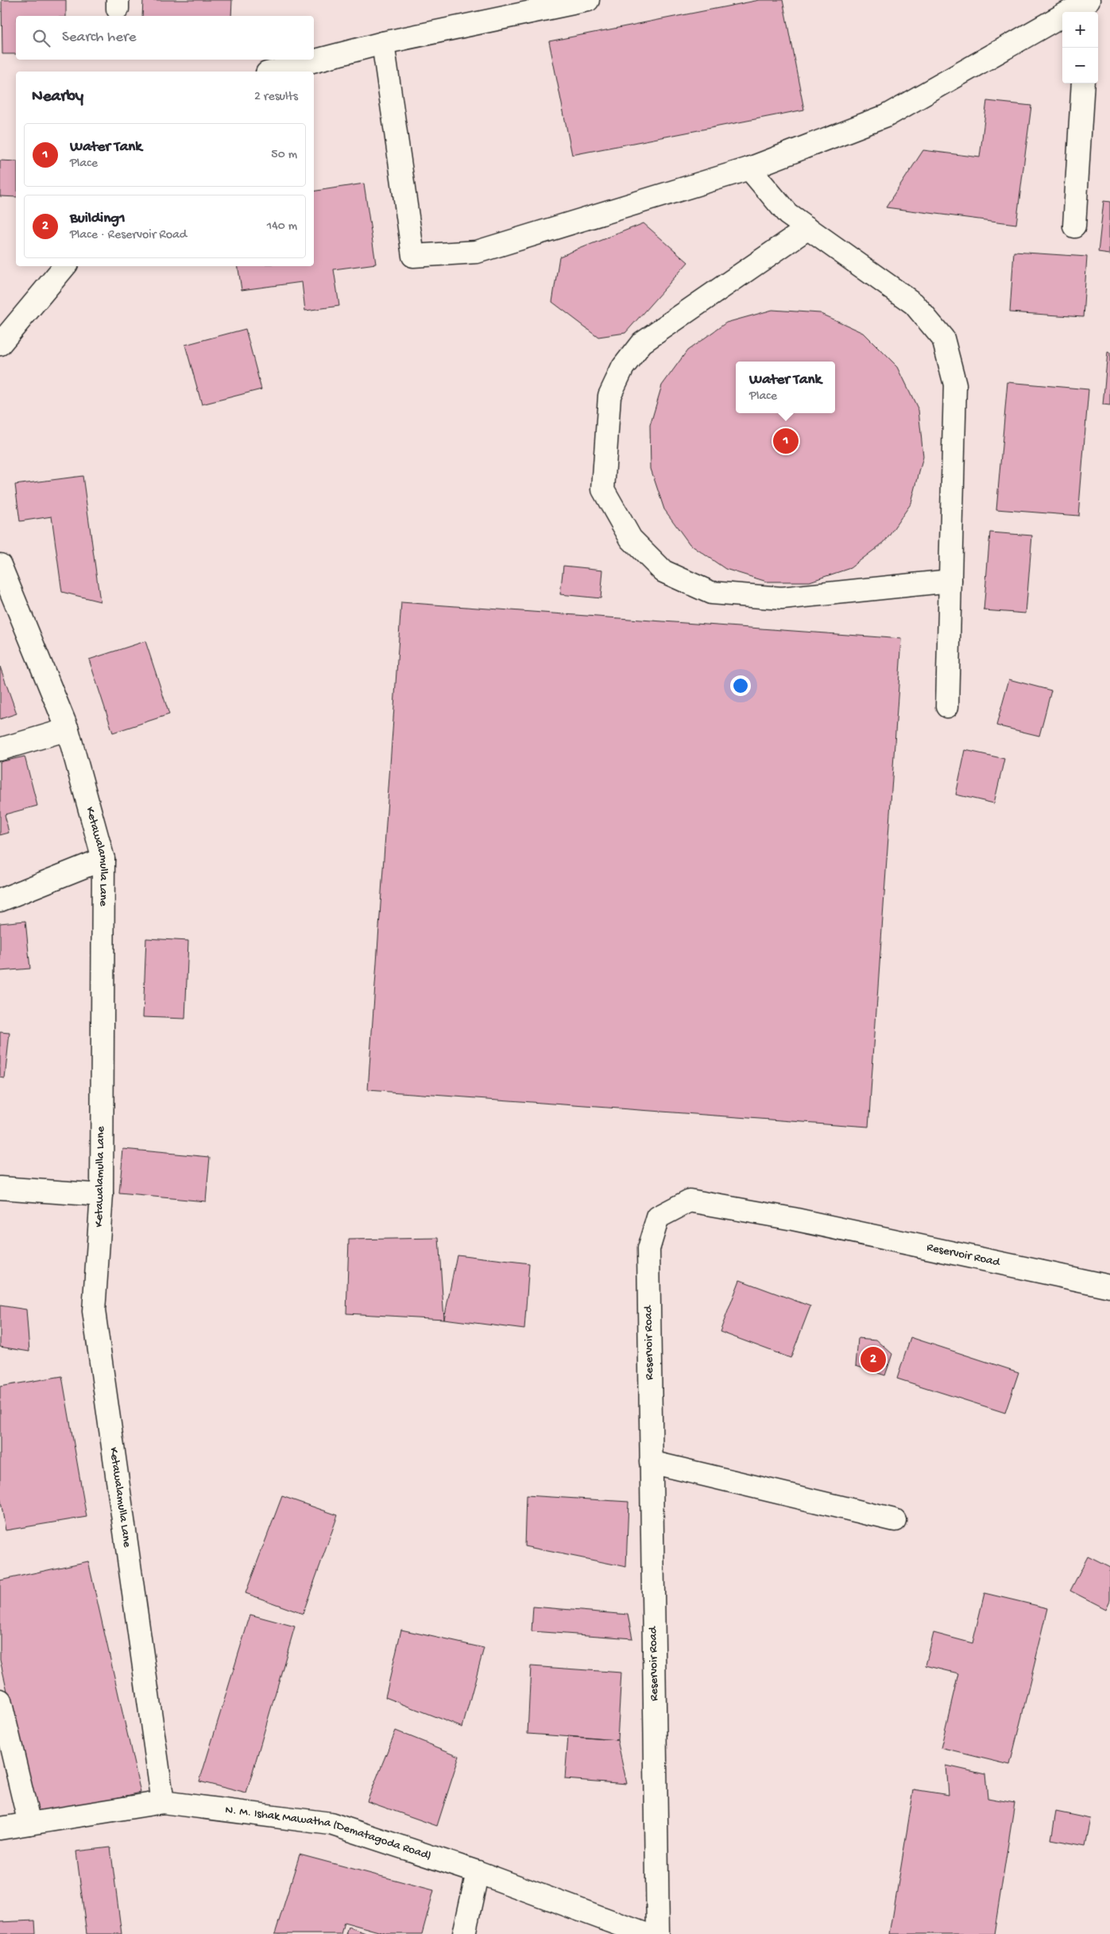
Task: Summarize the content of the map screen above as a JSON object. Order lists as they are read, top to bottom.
{
  "streets": {
    "street": ["Ketawalamulla Lane", "Reservoir Road", "N. M. Ishak Mawatha (Dematagoda Road)"]
  },
  "crossings": [
    ["Ketawalamulla Lane", "N. M. Ishak Mawatha (Dematagoda Road)"]
  ],
  "page": {
    "map_buttons": ["+", "−"],
    "search": "Search here",
    "heading": ["Nearby", "2 results"],
    "list": [
      {
        "mark": "1",
        "name": "Water Tank",
        "note": "Place",
        "value": "50 m"
      },
      {
        "mark": "2",
        "name": "Building1",
        "note": "Place · Reservoir Road",
        "value": "140 m"
      }
    ],
    "popup": ["Water Tank", "Place"],
    "pins": ["1", "2"]
  }
}
